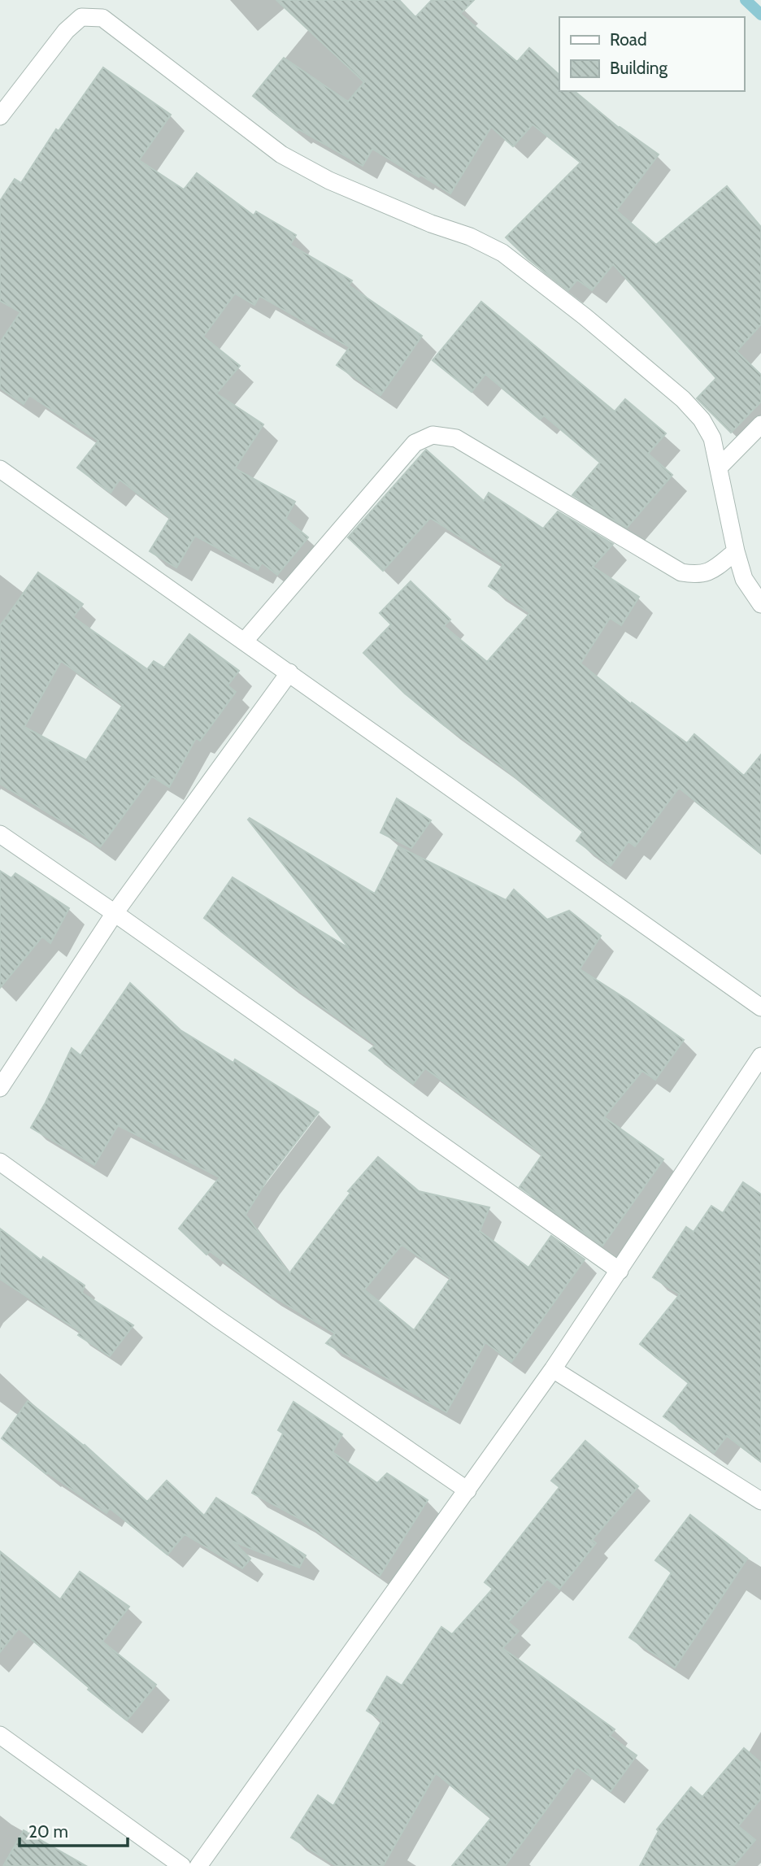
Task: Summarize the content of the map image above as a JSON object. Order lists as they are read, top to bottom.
{
  "legend": ["Road", "Building"],
  "scale_bar": "20 m"
}
